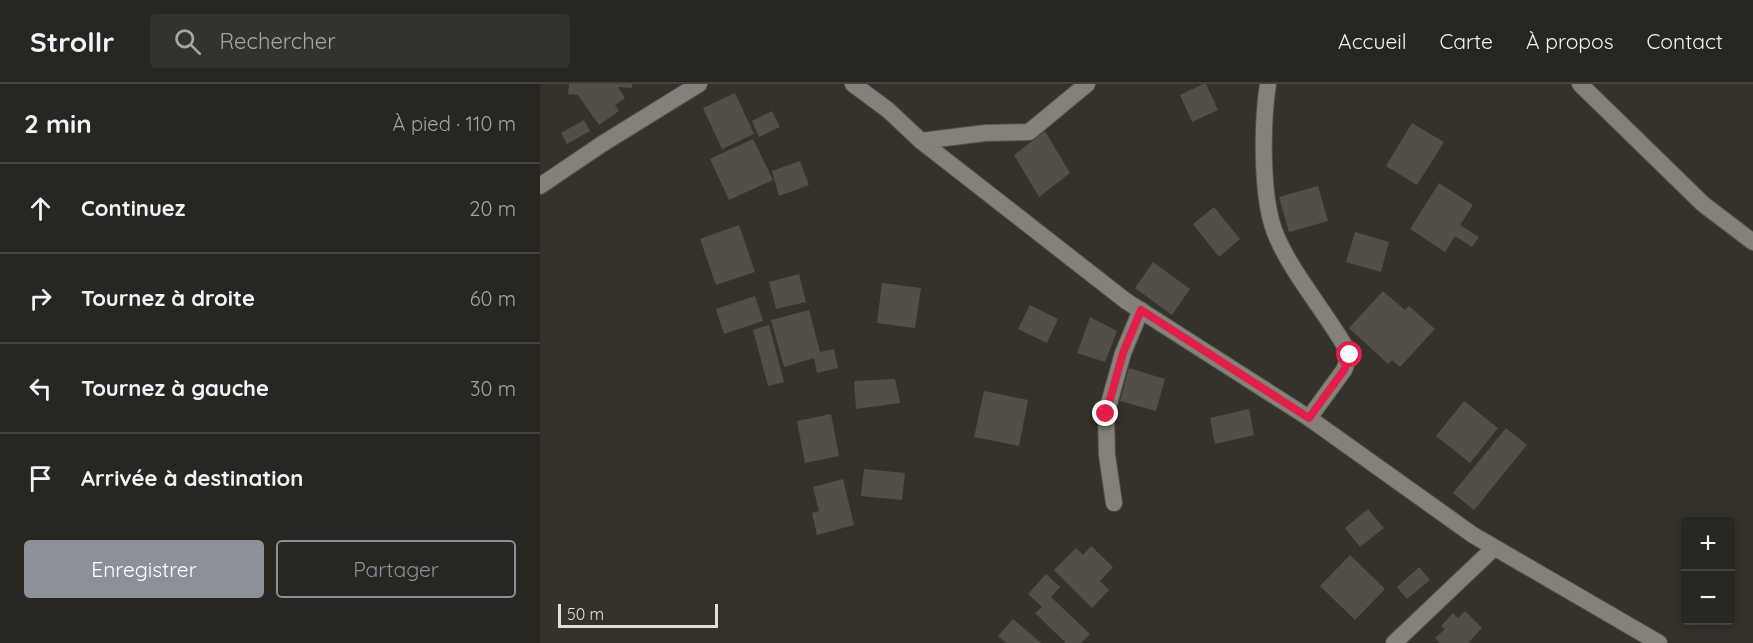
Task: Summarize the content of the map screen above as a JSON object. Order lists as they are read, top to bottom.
{
  "scale_bar": "50 m",
  "page": {
    "header": "Strollr",
    "search": "Rechercher",
    "nav": [
      "Accueil",
      "Carte",
      "À propos",
      "Contact"
    ],
    "heading": ["2 min", "À pied · 110 m"],
    "list": [
      ["Continuez", "20 m"],
      ["Tournez à droite", "60 m"],
      ["Tournez à gauche", "30 m"],
      "Arrivée à destination"
    ],
    "map_buttons": ["+", "−"],
    "buttons": ["Enregistrer", "Partager"],
    "scale": "50 m"
  }
}
